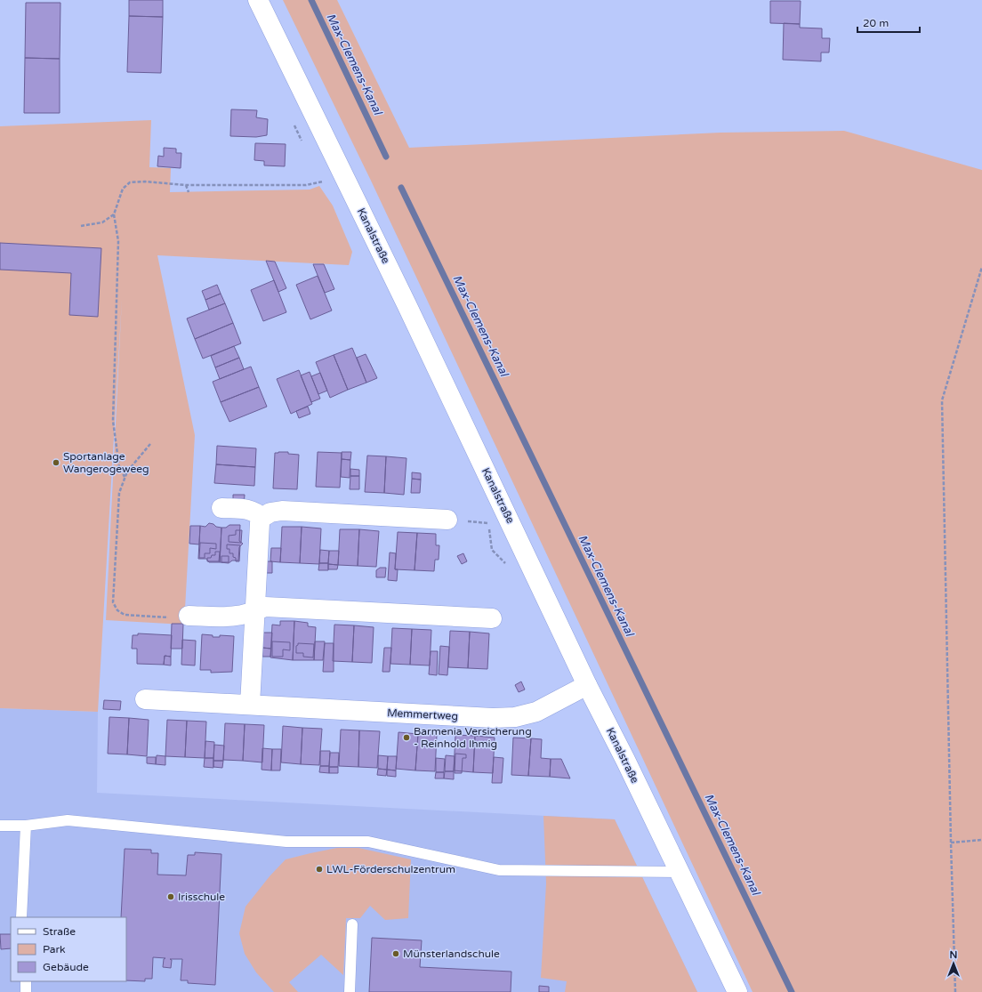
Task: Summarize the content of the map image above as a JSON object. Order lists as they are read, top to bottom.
{
  "streets": {
    "street": ["Kanalstraße", "Memmertweg"]
  },
  "crossings": [
    ["Kanalstraße", "Memmertweg"]
  ],
  "water": ["Max-Clemens-Kanal"],
  "places": [
    "Sportanlage Wangerogeweeg",
    "Barmenia Versicherung - Reinhold Ihmig",
    "LWL-Förderschulzentrum",
    "Irisschule",
    "Münsterlandschule"
  ],
  "legend": ["Straße", "Park", "Gebäude"],
  "scale_bar": "20 m",
  "north": "top"
}
